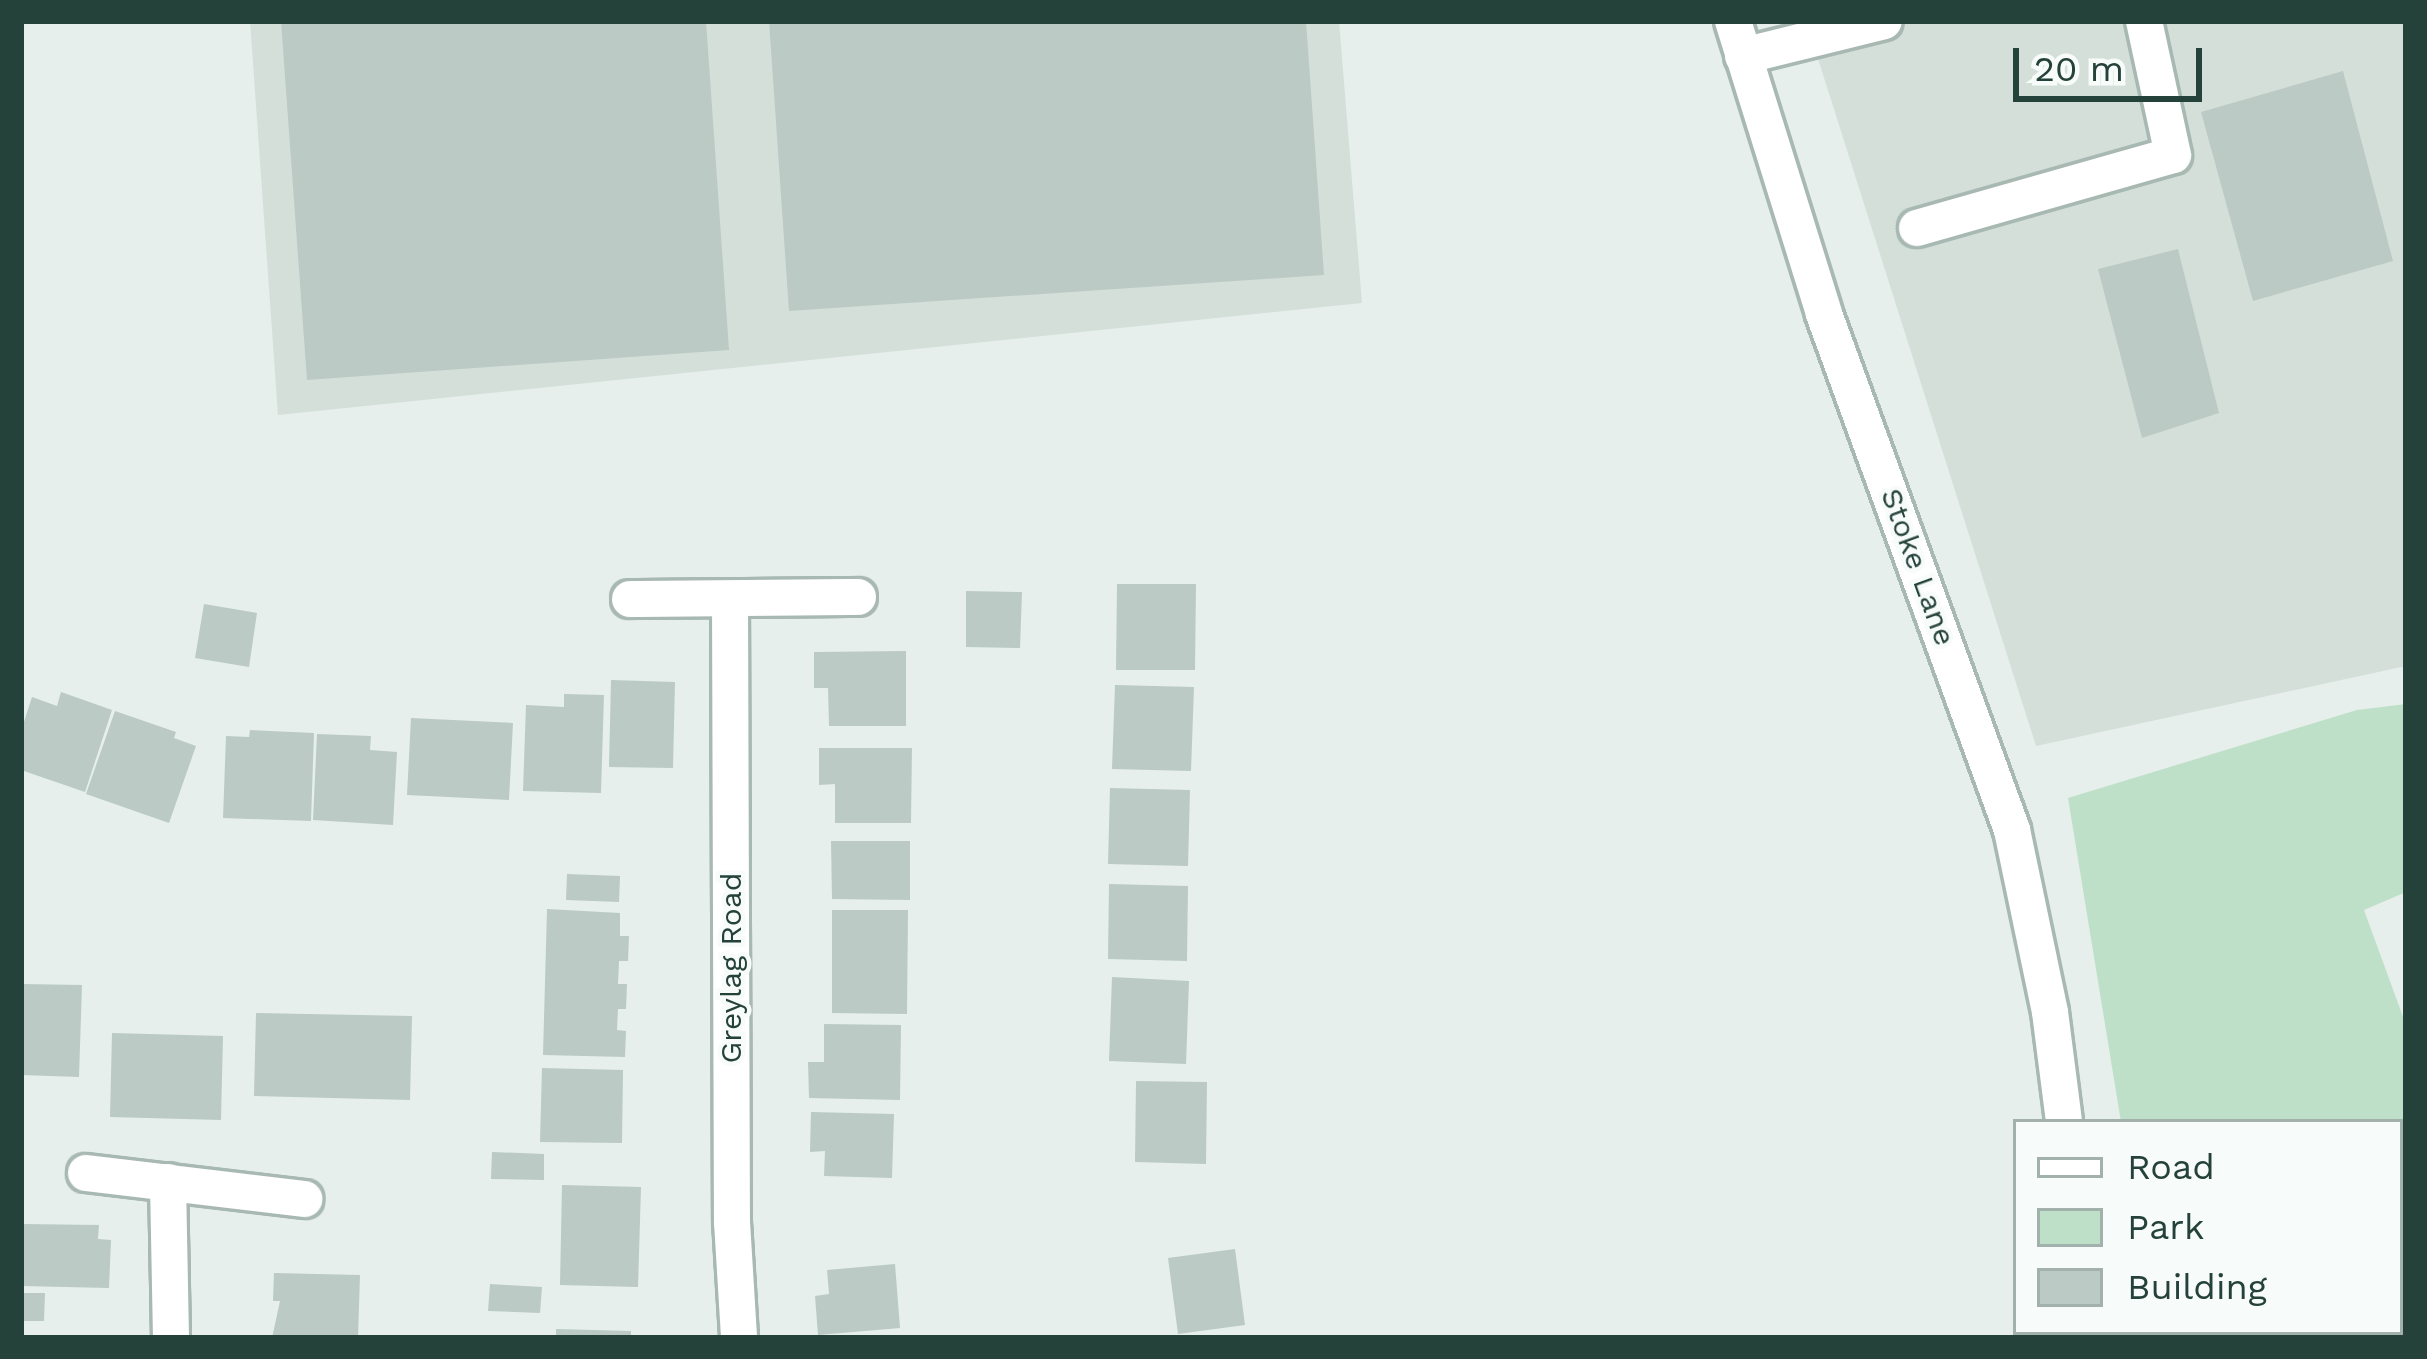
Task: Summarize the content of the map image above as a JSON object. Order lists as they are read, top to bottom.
{
  "streets": {
    "street": ["Stoke Lane", "Greylag Road"]
  },
  "legend": ["Road", "Park", "Building"],
  "scale_bar": "20 m"
}
